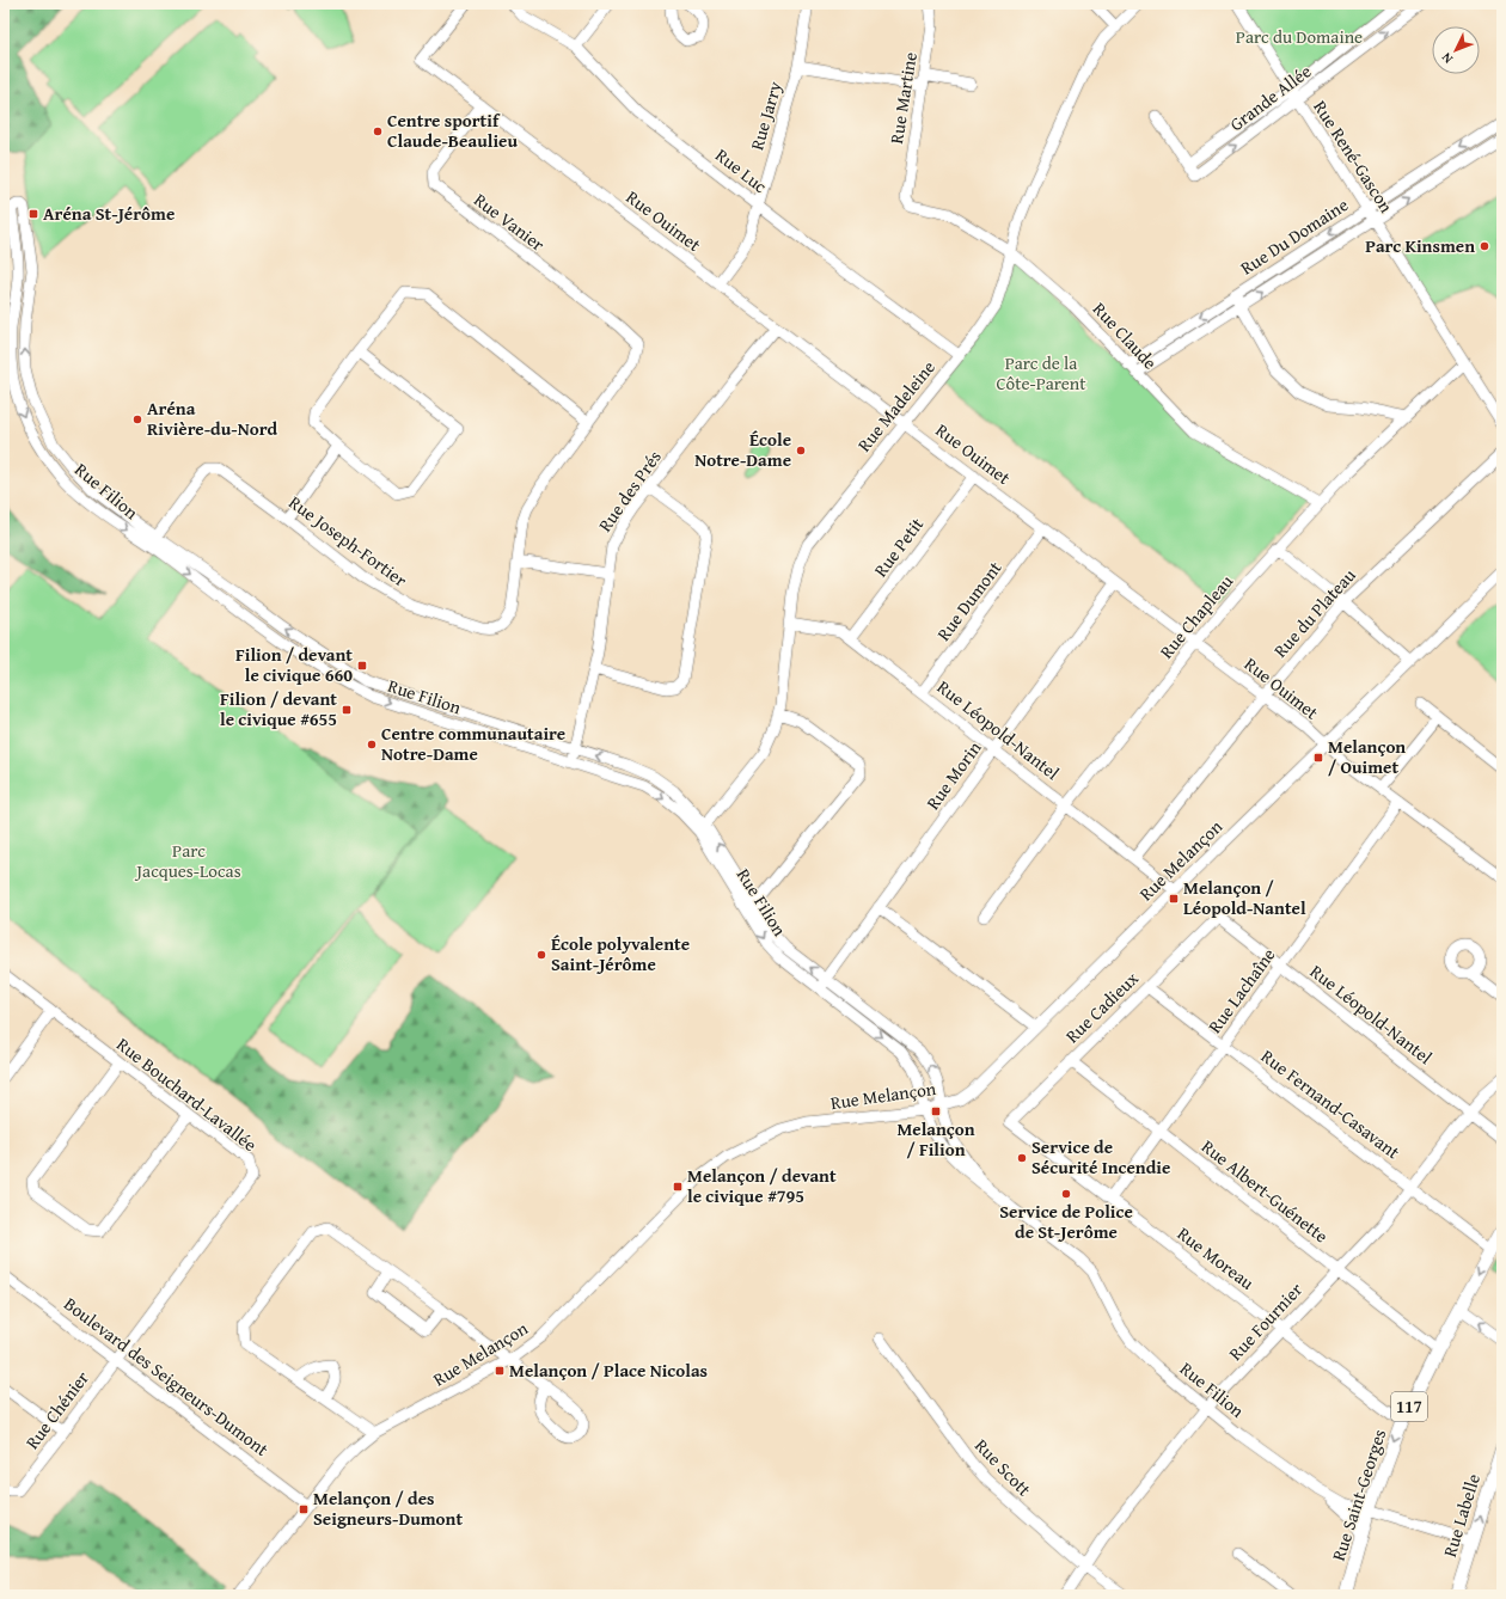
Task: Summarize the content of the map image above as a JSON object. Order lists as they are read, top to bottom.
{
  "streets": {
    "main road": ["117", "Rue Saint-Georges", "Rue Labelle"],
    "street": [
      "Rue Martine",
      "Grande Allée",
      "Rue Jarry",
      "Rue René-Gascon",
      "Rue Luc",
      "Rue Ouimet",
      "Rue Vanier",
      "Rue Du Domaine",
      "Rue Claude",
      "Rue Madeleine",
      "Rue Filion",
      "Rue des Prés",
      "Rue Joseph-Fortier",
      "Rue Petit",
      "Rue Dumont",
      "Rue du Plateau",
      "Rue Chapleau",
      "Rue Léopold-Nantel",
      "Rue Morin",
      "Rue Melançon",
      "Rue Lachaîne",
      "Rue Cadieux",
      "Rue Bouchard-Lavallée",
      "Rue Fernand-Casavant",
      "Rue Albert-Guénette",
      "Rue Moreau",
      "Rue Fournier",
      "Boulevard des Seigneurs-Dumont",
      "Rue Chénier",
      "Rue Scott"
    ]
  },
  "crossings": [
    ["Rue Martine", "Rue Claude"],
    ["Grande Allée", "Rue René-Gascon"],
    ["Rue Jarry", "Rue Luc"],
    ["Rue Jarry", "Rue Ouimet"],
    ["Rue René-Gascon", "Rue Du Domaine"],
    ["Rue René-Gascon", "Rue Chapleau"],
    ["Rue Luc", "Rue Madeleine"],
    ["Rue Ouimet", "Rue Vanier"],
    ["Rue Ouimet", "Rue Madeleine"],
    ["Rue Ouimet", "Rue des Prés"],
    ["Rue Ouimet", "Rue Petit"],
    ["Rue Ouimet", "Rue Dumont"],
    ["Rue Ouimet", "Rue du Plateau"],
    ["Rue Ouimet", "Rue Chapleau"],
    ["Rue Ouimet", "Rue Morin"],
    ["Rue Ouimet", "Rue Melançon"],
    ["Rue Ouimet", "Rue Lachaîne"],
    ["Rue Vanier", "Rue Joseph-Fortier"],
    ["Rue Du Domaine", "Rue Claude"],
    ["Rue Claude", "Rue Madeleine"],
    ["Rue Claude", "Rue Chapleau"],
    ["Rue Madeleine", "Rue Filion"],
    ["Rue Madeleine", "Rue Léopold-Nantel"],
    ["Rue Filion", "Rue des Prés"],
    ["Rue Filion", "Rue Joseph-Fortier"],
    ["Rue Filion", "Rue Morin"],
    ["Rue Filion", "Rue Melançon"],
    ["Rue Filion", "Rue Fournier"],
    ["Rue Filion", "Rue Saint-Georges"],
    ["Rue Filion", "Rue Labelle"],
    ["Rue Petit", "Rue Léopold-Nantel"],
    ["Rue Dumont", "Rue Léopold-Nantel"],
    ["Rue du Plateau", "Rue Léopold-Nantel"],
    ["Rue Chapleau", "Rue Léopold-Nantel"],
    ["Rue Léopold-Nantel", "Rue Morin"],
    ["Rue Léopold-Nantel", "Rue Melançon"],
    ["Rue Léopold-Nantel", "Rue Lachaîne"],
    ["Rue Léopold-Nantel", "Rue Cadieux"],
    ["Rue Léopold-Nantel", "Rue Fournier"],
    ["Rue Melançon", "Boulevard des Seigneurs-Dumont"],
    ["Rue Lachaîne", "Rue Fernand-Casavant"],
    ["Rue Lachaîne", "Rue Albert-Guénette"],
    ["Rue Lachaîne", "Rue Moreau"],
    ["Rue Cadieux", "Rue Fernand-Casavant"],
    ["Rue Cadieux", "Rue Albert-Guénette"],
    ["Rue Cadieux", "Rue Moreau"],
    ["Rue Bouchard-Lavallée", "Boulevard des Seigneurs-Dumont"],
    ["Rue Bouchard-Lavallée", "Rue Chénier"],
    ["Rue Fernand-Casavant", "Rue Fournier"],
    ["Rue Fernand-Casavant", "Rue Saint-Georges"],
    ["Rue Albert-Guénette", "Rue Fournier"],
    ["Rue Albert-Guénette", "Rue Saint-Georges"],
    ["Rue Moreau", "Rue Fournier"],
    ["Rue Moreau", "Rue Saint-Georges"],
    ["Rue Fournier", "Rue Scott"],
    ["Boulevard des Seigneurs-Dumont", "Rue Chénier"]
  ],
  "one_way": ["Rue Saint-Georges", "Rue Labelle"],
  "parks": ["Parc du Domaine", "Parc de la Côte-Parent", "Parc Jacques-Locas"],
  "places": {
    "other": [
      "Centre sportif Claude-Beaulieu",
      "Parc Kinsmen",
      "Aréna Rivière-du-Nord",
      "École Notre-Dame",
      "Centre communautaire Notre-Dame",
      "École polyvalente Saint-Jérôme",
      "Service de Sécurité Incendie",
      "Service de Police de St-Jerôme"
    ],
    "transit": [
      "Aréna St-Jérôme",
      "Filion / devant le civique 660",
      "Filion / devant le civique #655",
      "Melançon / Ouimet",
      "Melançon / Léopold-Nantel",
      "Melançon / Filion",
      "Melançon / devant le civique #795",
      "Melançon / Place Nicolas",
      "Melançon / des Seigneurs-Dumont"
    ]
  },
  "north": "bottom left"
}
